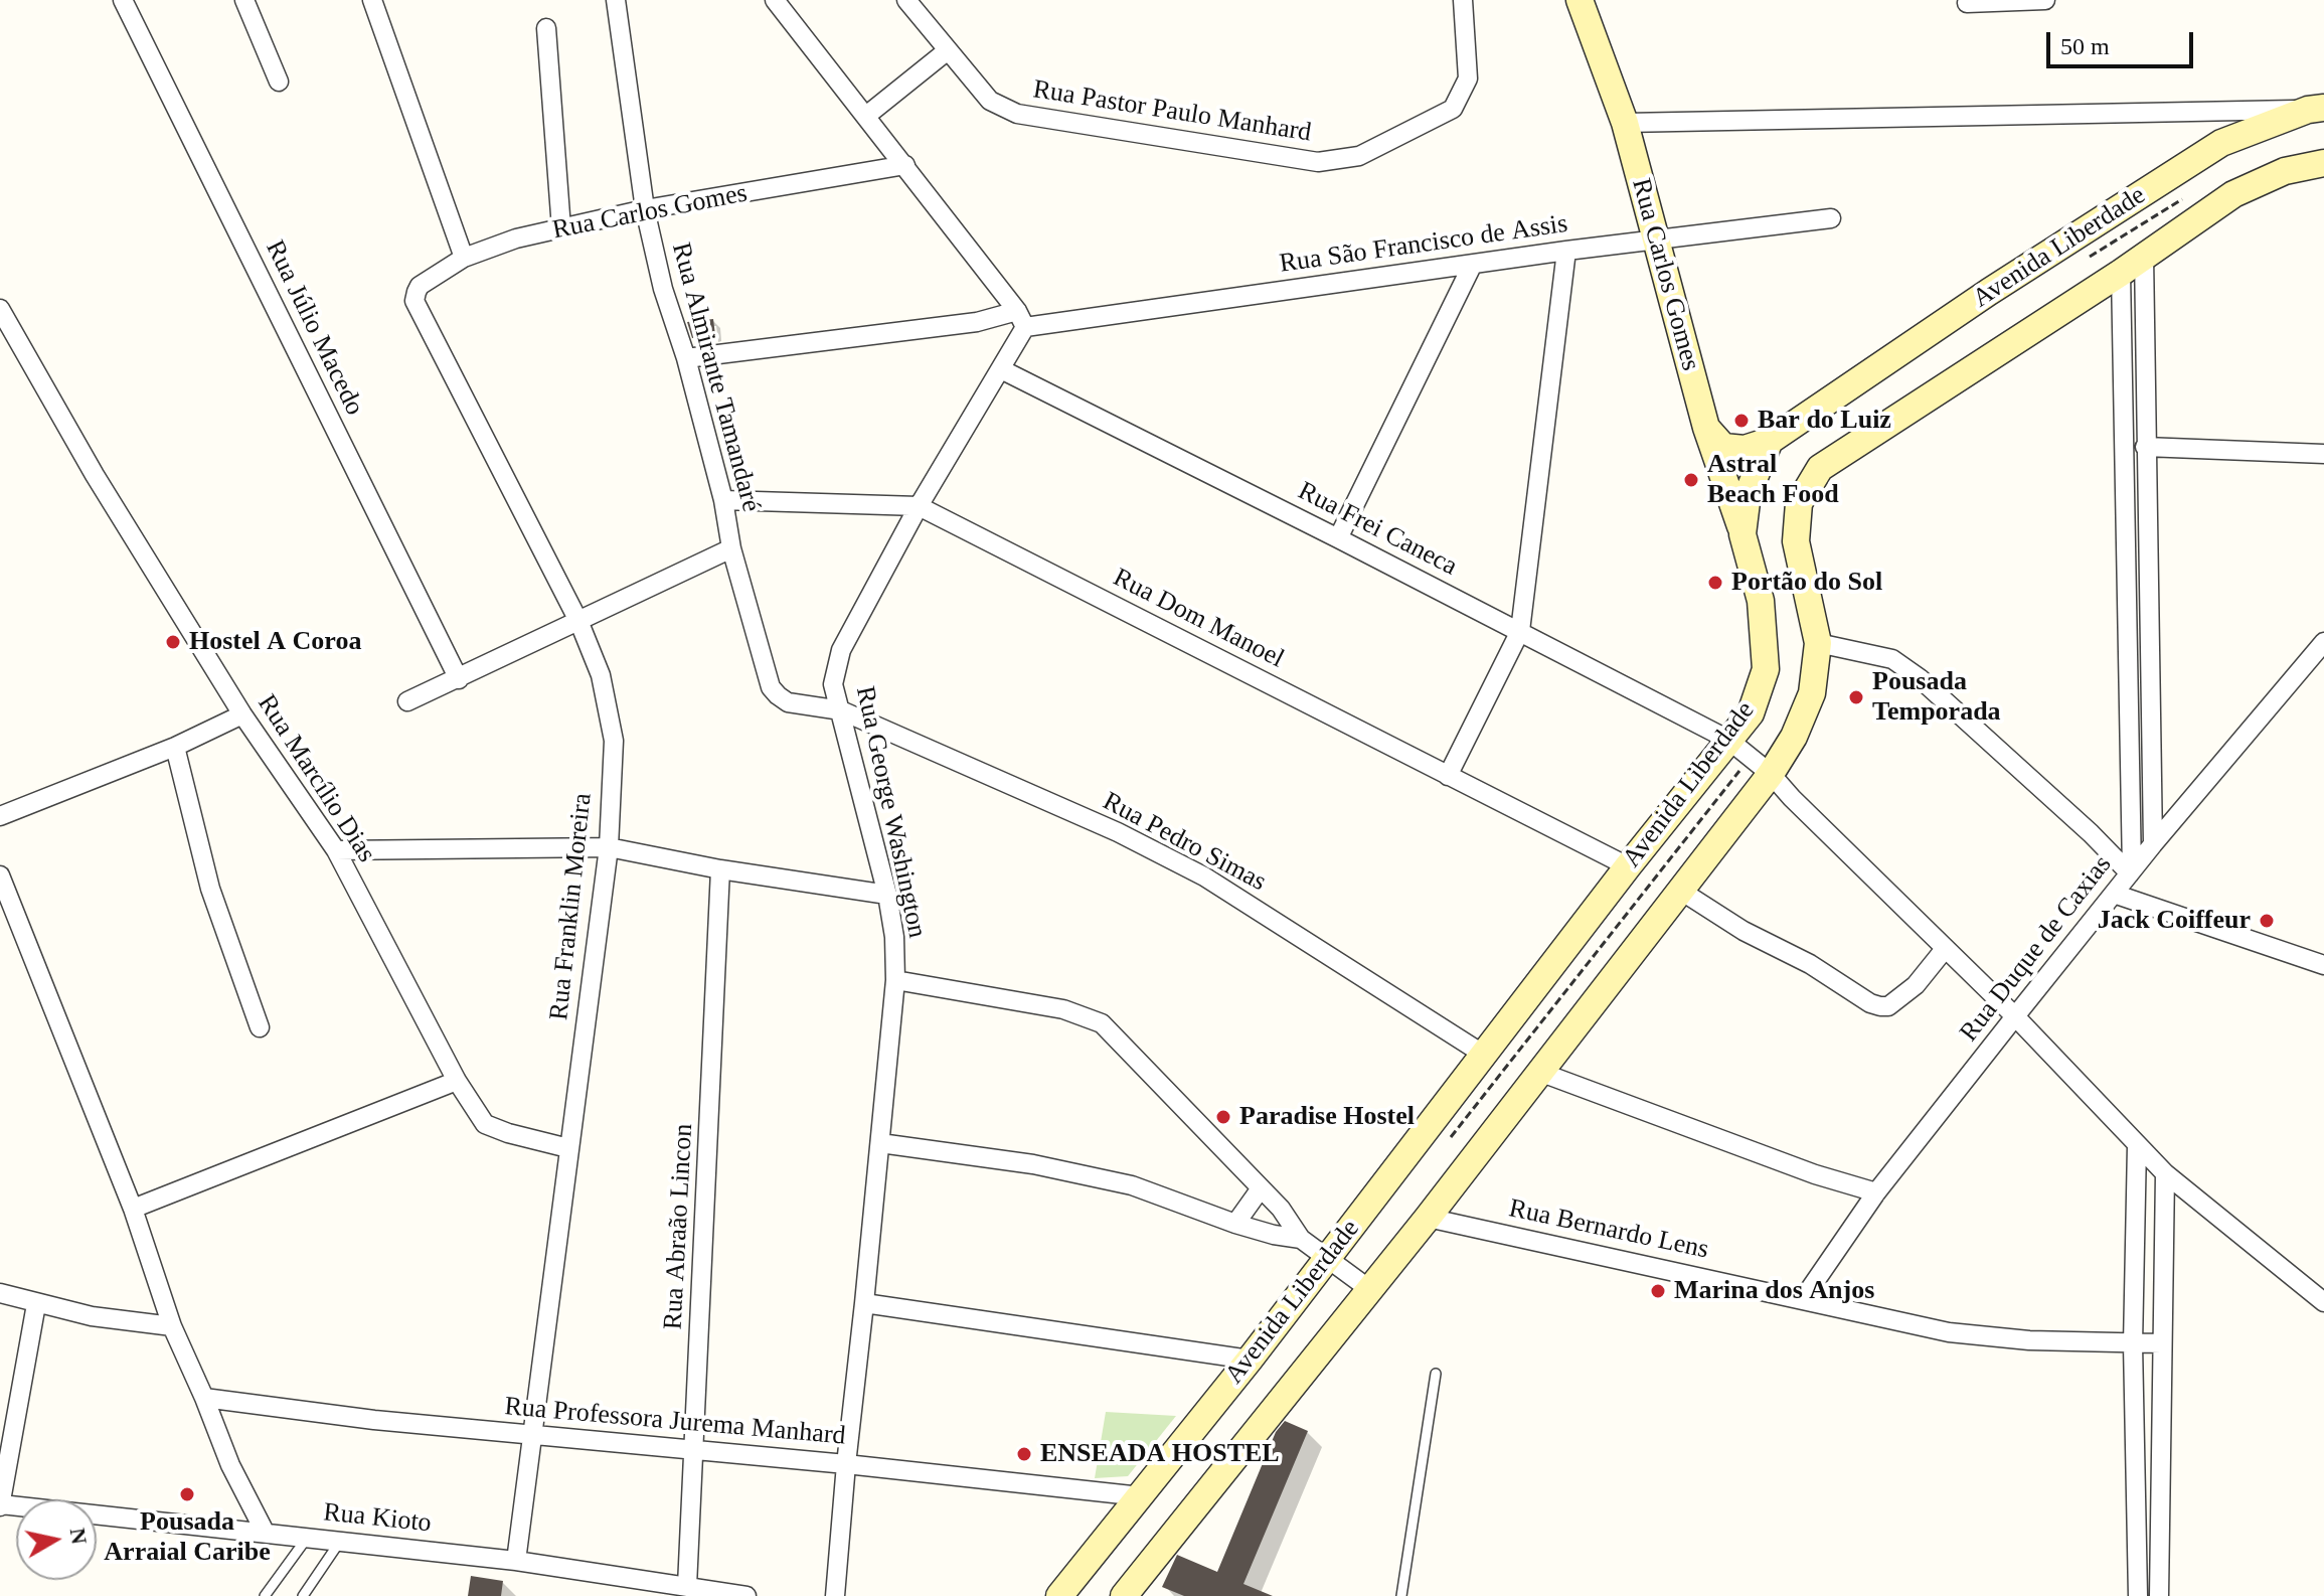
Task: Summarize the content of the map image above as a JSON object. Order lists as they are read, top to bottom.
{
  "streets": {
    "main road": ["Rua Carlos Gomes", "Avenida Liberdade"],
    "street": [
      "Rua Pastor Paulo Manhard",
      "Rua São Francisco de Assis",
      "Rua Júlio Macedo",
      "Rua Almirante Tamandaré",
      "Rua Frei Caneca",
      "Rua Dom Manoel",
      "Rua Marcílio Dias",
      "Rua George Washington",
      "Rua Pedro Simas",
      "Rua Franklin Moreira",
      "Rua Duque de Caxias",
      "Rua Abraão Lincon",
      "Rua Bernardo Lens",
      "Rua Professora Jurema Manhard",
      "Rua Kioto"
    ]
  },
  "crossings": [
    ["Rua Carlos Gomes", "Rua São Francisco de Assis"],
    ["Rua Carlos Gomes", "Avenida Liberdade"],
    ["Rua Carlos Gomes", "Rua Almirante Tamandaré"],
    ["Rua Carlos Gomes", "Rua Franklin Moreira"],
    ["Rua São Francisco de Assis", "Rua Almirante Tamandaré"],
    ["Rua São Francisco de Assis", "Rua George Washington"],
    ["Avenida Liberdade", "Rua Frei Caneca"],
    ["Avenida Liberdade", "Rua Dom Manoel"],
    ["Avenida Liberdade", "Rua Pedro Simas"],
    ["Avenida Liberdade", "Rua Bernardo Lens"],
    ["Avenida Liberdade", "Rua Professora Jurema Manhard"],
    ["Rua Almirante Tamandaré", "Rua Dom Manoel"],
    ["Rua Almirante Tamandaré", "Rua George Washington"],
    ["Rua Almirante Tamandaré", "Rua Pedro Simas"],
    ["Rua Frei Caneca", "Rua George Washington"],
    ["Rua Frei Caneca", "Rua Duque de Caxias"],
    ["Rua Dom Manoel", "Rua George Washington"],
    ["Rua Marcílio Dias", "Rua Franklin Moreira"],
    ["Rua George Washington", "Rua Pedro Simas"],
    ["Rua George Washington", "Rua Professora Jurema Manhard"],
    ["Rua Franklin Moreira", "Rua Professora Jurema Manhard"],
    ["Rua Franklin Moreira", "Rua Kioto"],
    ["Rua Duque de Caxias", "Rua Bernardo Lens"],
    ["Rua Abraão Lincon", "Rua Professora Jurema Manhard"],
    ["Rua Abraão Lincon", "Rua Kioto"]
  ],
  "places": [
    "Bar do Luiz",
    "Astral Beach Food",
    "Portão do Sol",
    "Hostel A Coroa",
    "Pousada Temporada",
    "Jack Coiffeur",
    "Paradise Hostel",
    "Marina dos Anjos",
    "ENSEADA HOSTEL",
    "Pousada Arraial Caribe"
  ],
  "scale_bar": "50 m",
  "north": "right"
}
